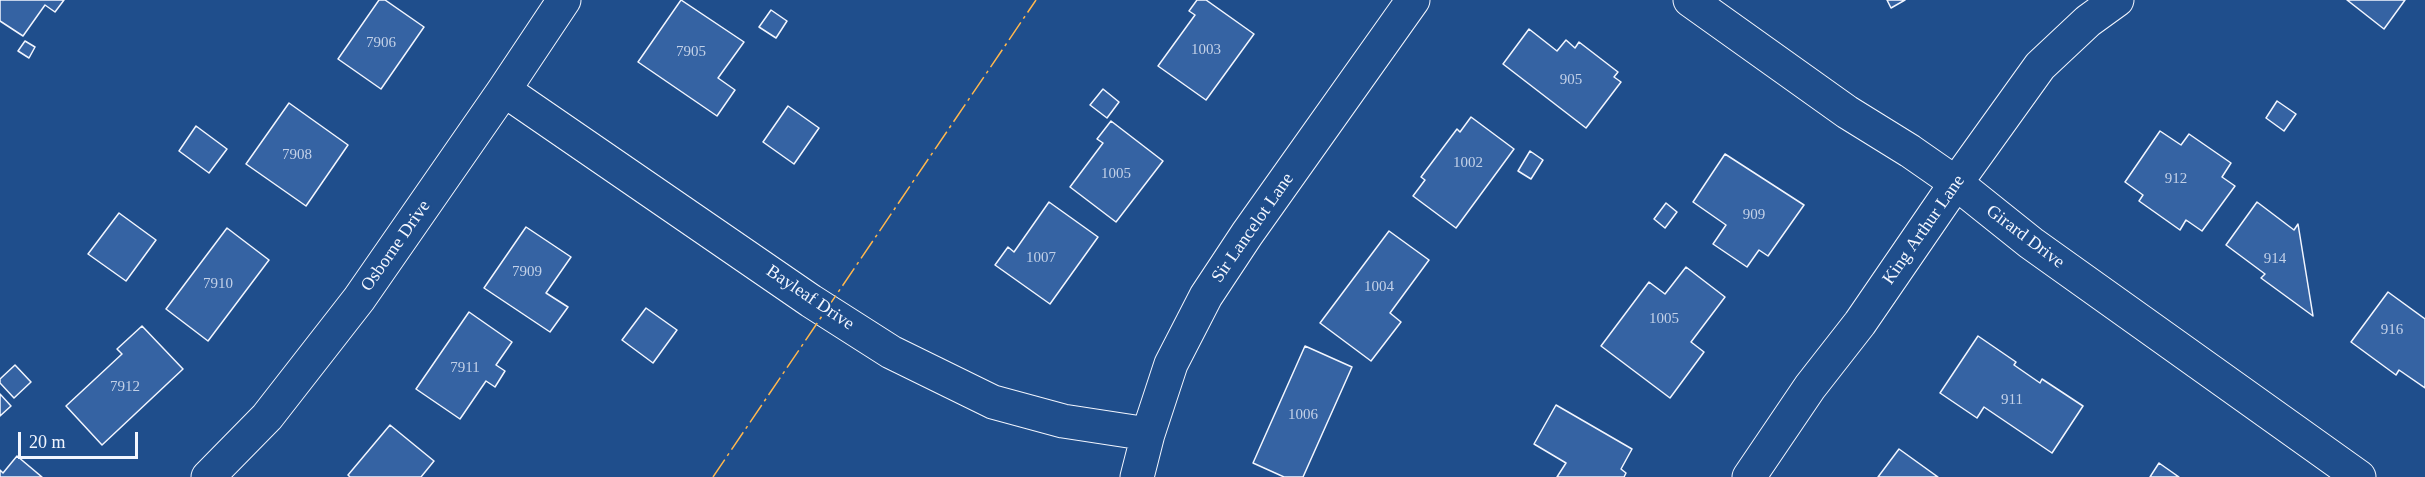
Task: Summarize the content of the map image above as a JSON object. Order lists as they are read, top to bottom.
{
  "streets": {
    "street": [
      "Sir Lancelot Lane",
      "King Arthur Lane",
      "Girard Drive",
      "Osborne Drive",
      "Bayleaf Drive"
    ]
  },
  "crossings": [
    ["Sir Lancelot Lane", "Bayleaf Drive"],
    ["King Arthur Lane", "Girard Drive"],
    ["Osborne Drive", "Bayleaf Drive"]
  ],
  "house_numbers": [
    "7906",
    "1003",
    "7905",
    "905",
    "7908",
    "1002",
    "1005",
    "912",
    "909",
    "1007",
    "914",
    "7909",
    "7910",
    "1004",
    "1005",
    "916",
    "7911",
    "7912",
    "911",
    "1006"
  ],
  "scale_bar": "20 m"
}
